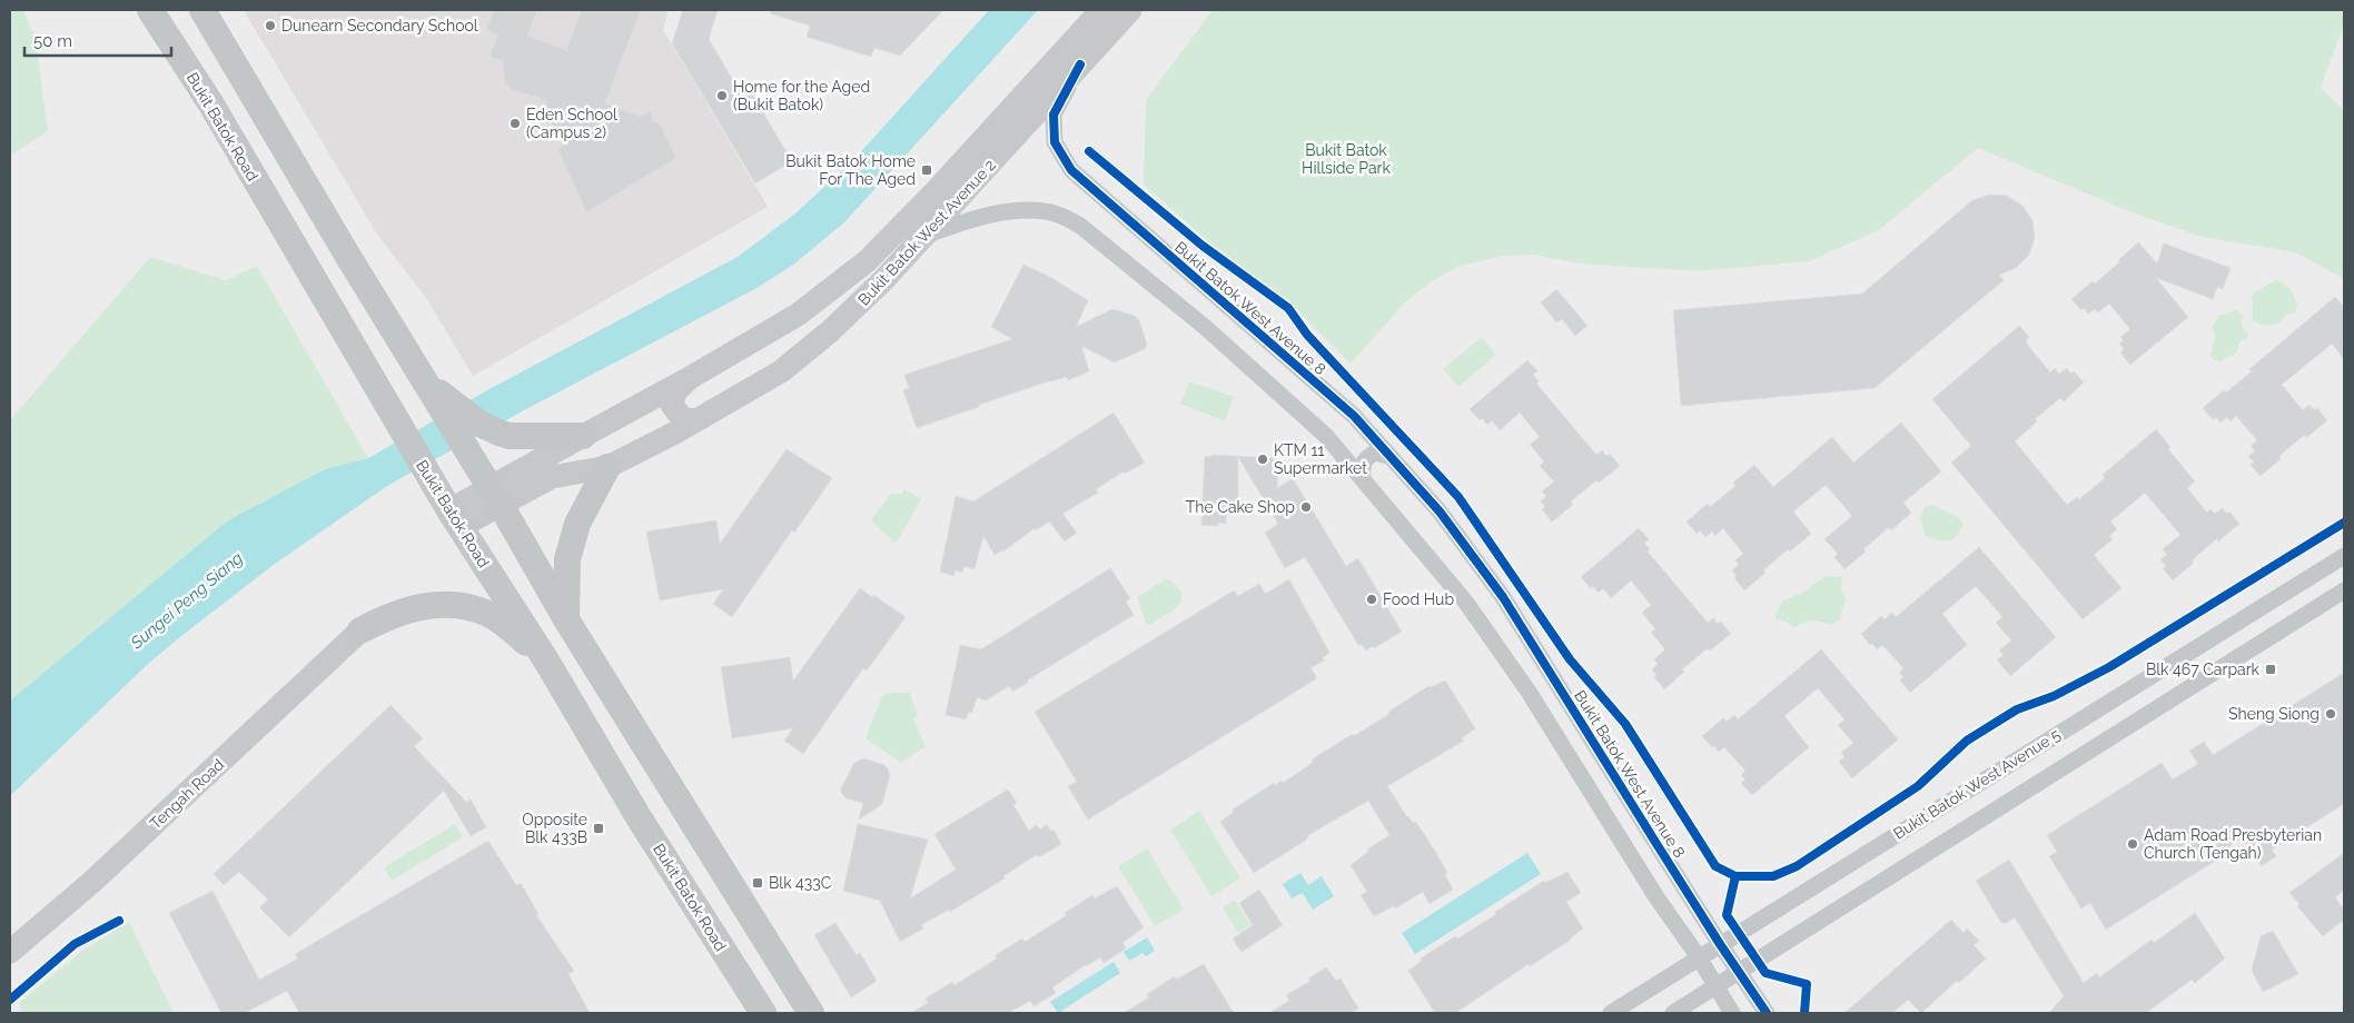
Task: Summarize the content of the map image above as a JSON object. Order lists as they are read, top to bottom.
{
  "streets": {
    "main road": ["Bukit Batok Road", "Bukit Batok West Avenue 2", "Tengah Road"],
    "street": ["Bukit Batok West Avenue 8", "Bukit Batok West Avenue 5"]
  },
  "crossings": [
    ["Bukit Batok Road", "Bukit Batok West Avenue 2"],
    ["Bukit Batok West Avenue 2", "Bukit Batok West Avenue 8"],
    ["Bukit Batok West Avenue 8", "Bukit Batok West Avenue 5"]
  ],
  "water": ["Sungei Peng Siang"],
  "parks": ["Bukit Batok Hillside Park"],
  "places": {
    "other": [
      "Dunearn Secondary School",
      "Home for the Aged (Bukit Batok)",
      "Eden School (Campus 2)",
      "KTM 11 Supermarket",
      "The Cake Shop",
      "Food Hub",
      "Sheng Siong",
      "Adam Road Presbyterian Church (Tengah)"
    ],
    "transit": [
      "Bukit Batok Home For The Aged",
      "Blk 467 Carpark",
      "Opposite Blk 433B",
      "Blk 433C"
    ]
  },
  "scale_bar": "50 m"
}
